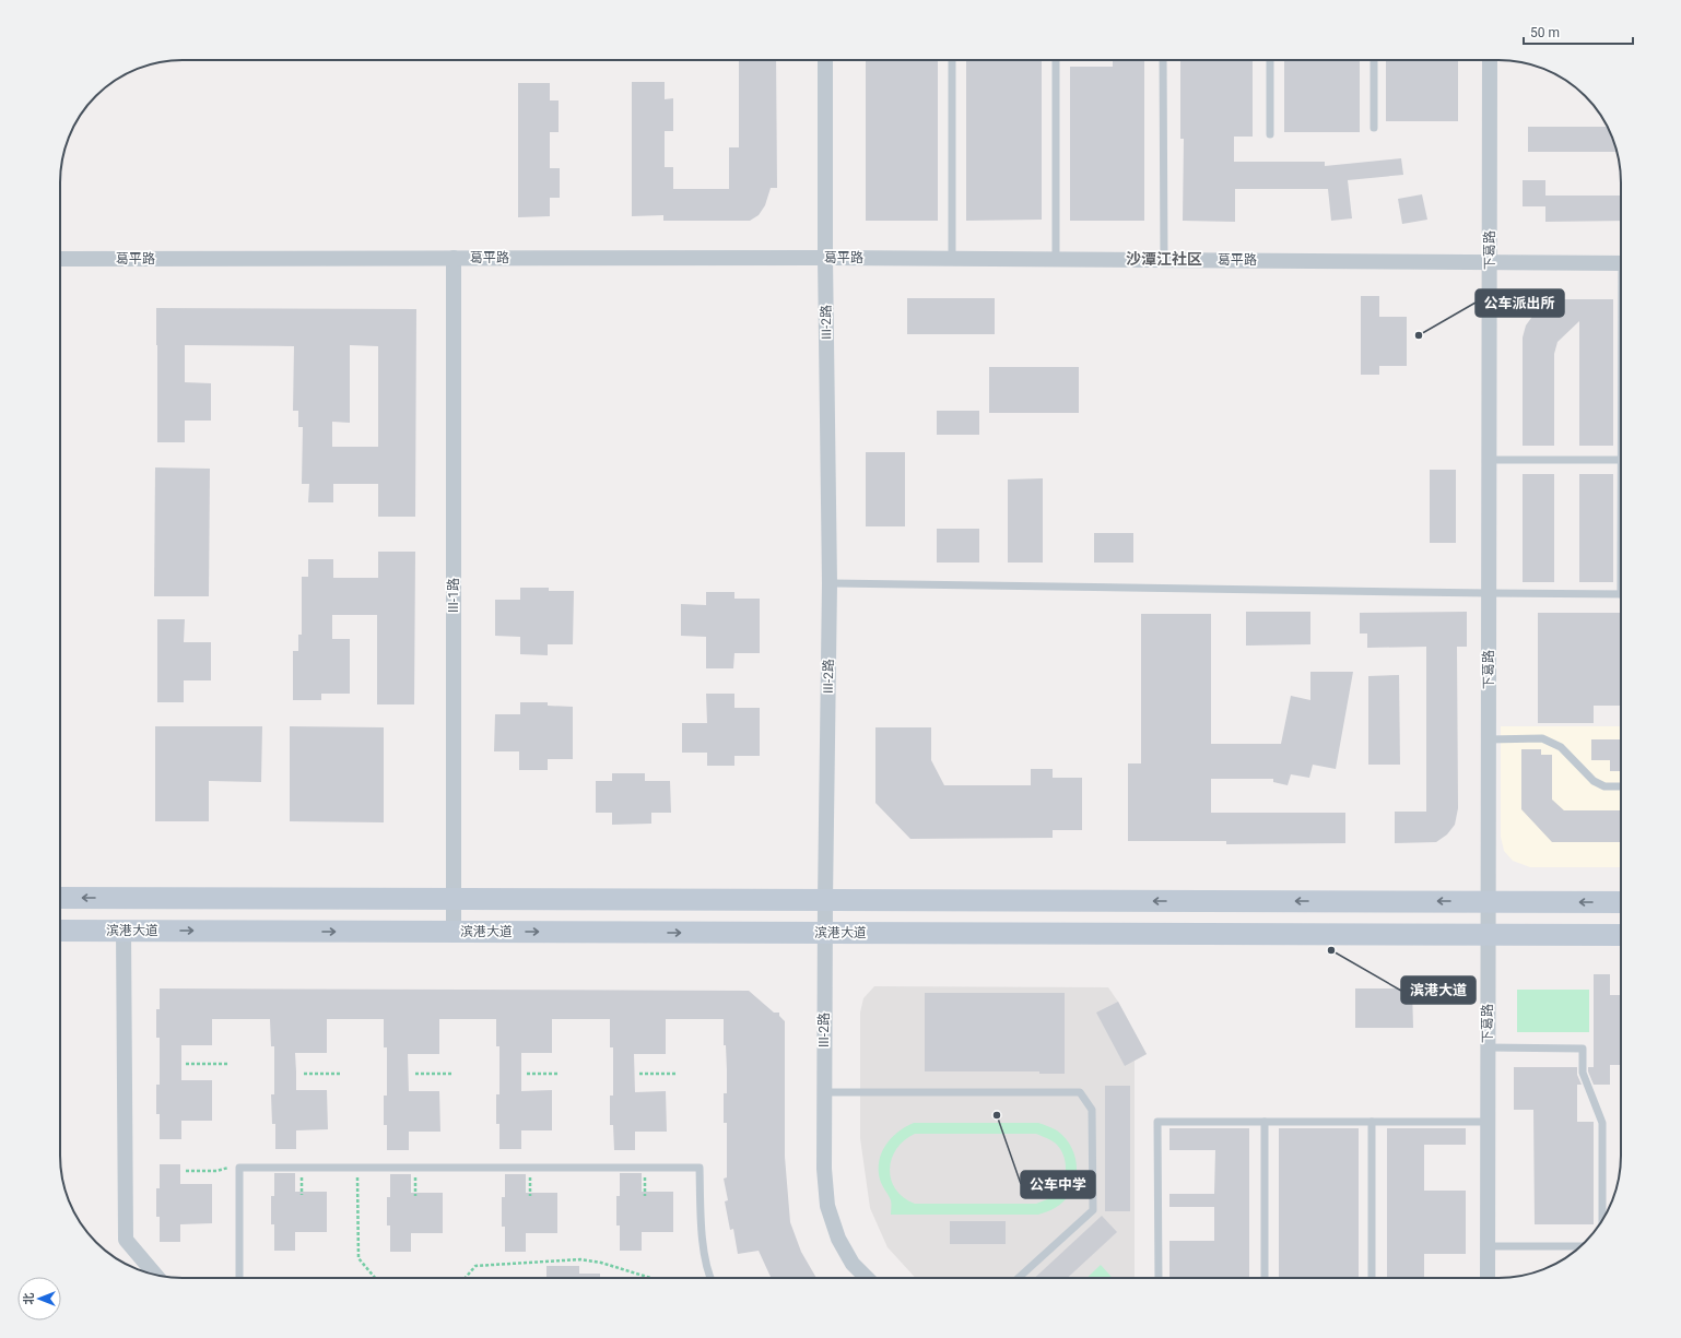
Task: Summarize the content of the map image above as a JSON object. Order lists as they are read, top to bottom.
{
  "streets": {
    "main road": ["滨港大道"],
    "street": [
      "下葛路",
      "葛平路",
      "III-2路",
      "III-1路"
    ]
  },
  "crossings": [
    ["下葛路", "葛平路"],
    ["下葛路", "滨港大道"],
    ["葛平路", "III-2路"],
    ["葛平路", "III-1路"],
    ["III-2路", "滨港大道"],
    ["III-1路", "滨港大道"]
  ],
  "districts": ["沙潭江社区"],
  "places": ["公车派出所", "滨港大道", "公车中学"],
  "scale_bar": "50 m",
  "north": "left"
}
